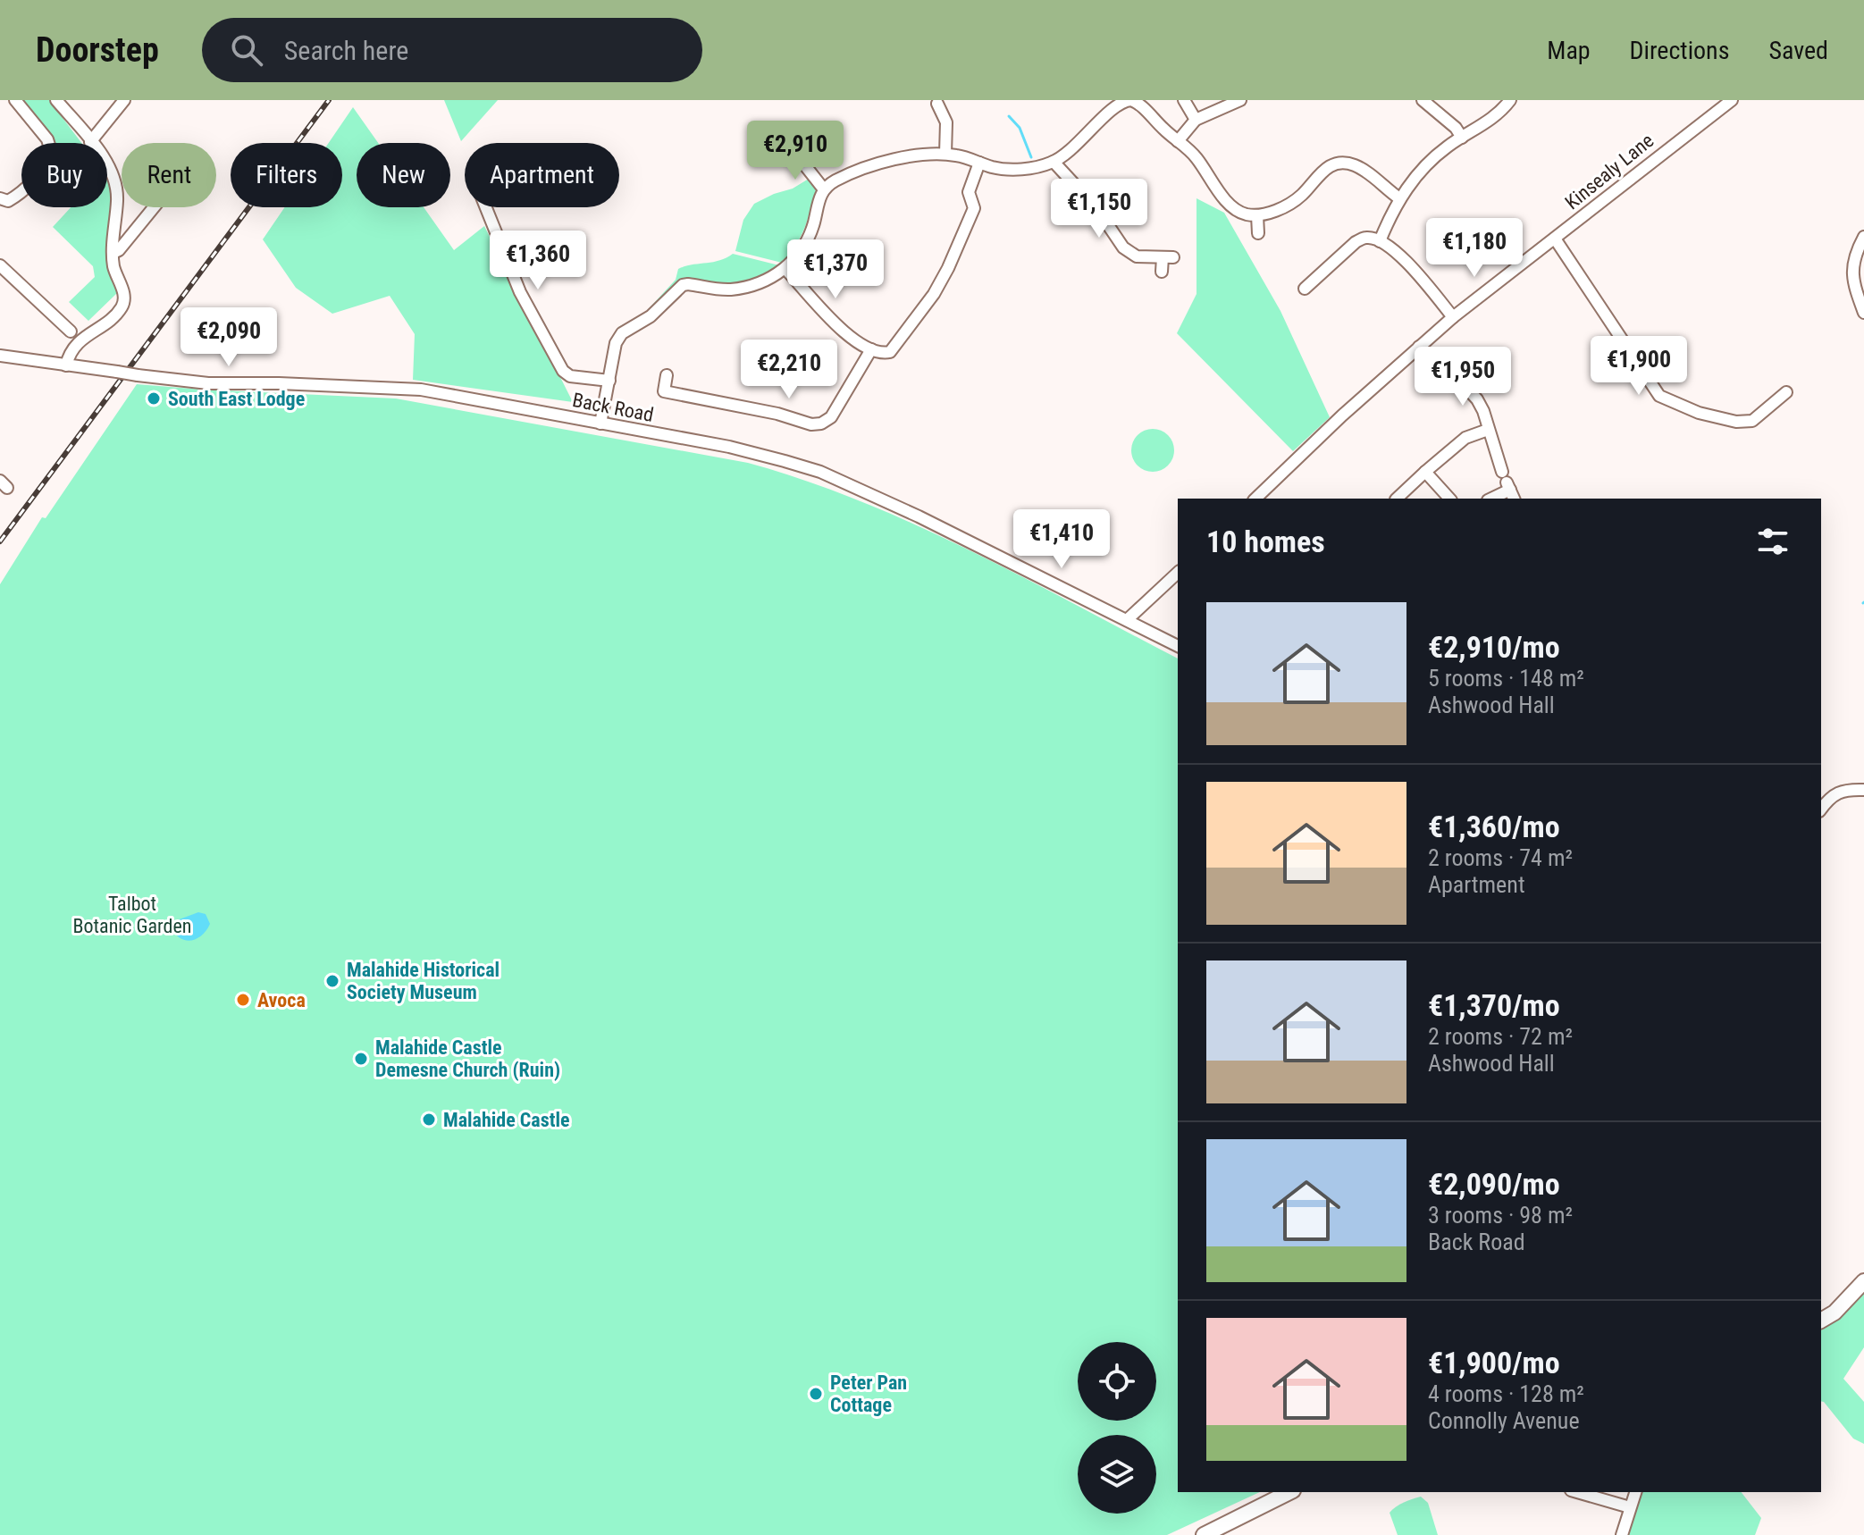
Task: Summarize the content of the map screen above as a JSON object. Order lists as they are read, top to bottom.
{
  "streets": {
    "street": ["Kinsealy Lane", "Back Road"]
  },
  "parks": ["Talbot Botanic Garden"],
  "places": [
    "South East Lodge",
    "Malahide Historical Society Museum",
    "Avoca",
    "Malahide Castle Demesne Church (Ruin)",
    "Malahide Castle",
    "Peter Pan Cottage"
  ],
  "page": {
    "header": "Doorstep",
    "search": "Search here",
    "nav": ["Map", "Directions", "Saved"],
    "price": [
      "€2,910",
      "€1,150",
      "€1,180",
      "€1,360",
      "€1,370",
      "€2,090",
      "€1,900",
      "€2,210",
      "€1,950",
      "€1,410"
    ],
    "chip": [
      "Buy",
      "Rent",
      "Filters",
      "New",
      "Apartment"
    ],
    "heading": "10 homes",
    "list": [
      {
        "name": "€2,910/mo",
        "note": "5 rooms · 148 m² · Ashwood Hall"
      },
      {
        "name": "€1,360/mo",
        "note": "2 rooms · 74 m² · Apartment"
      },
      {
        "name": "€1,370/mo",
        "note": "2 rooms · 72 m² · Ashwood Hall"
      },
      {
        "name": "€2,090/mo",
        "note": "3 rooms · 98 m² · Back Road"
      },
      {
        "name": "€1,900/mo",
        "note": "4 rooms · 128 m² · Connolly Avenue"
      }
    ]
  }
}
